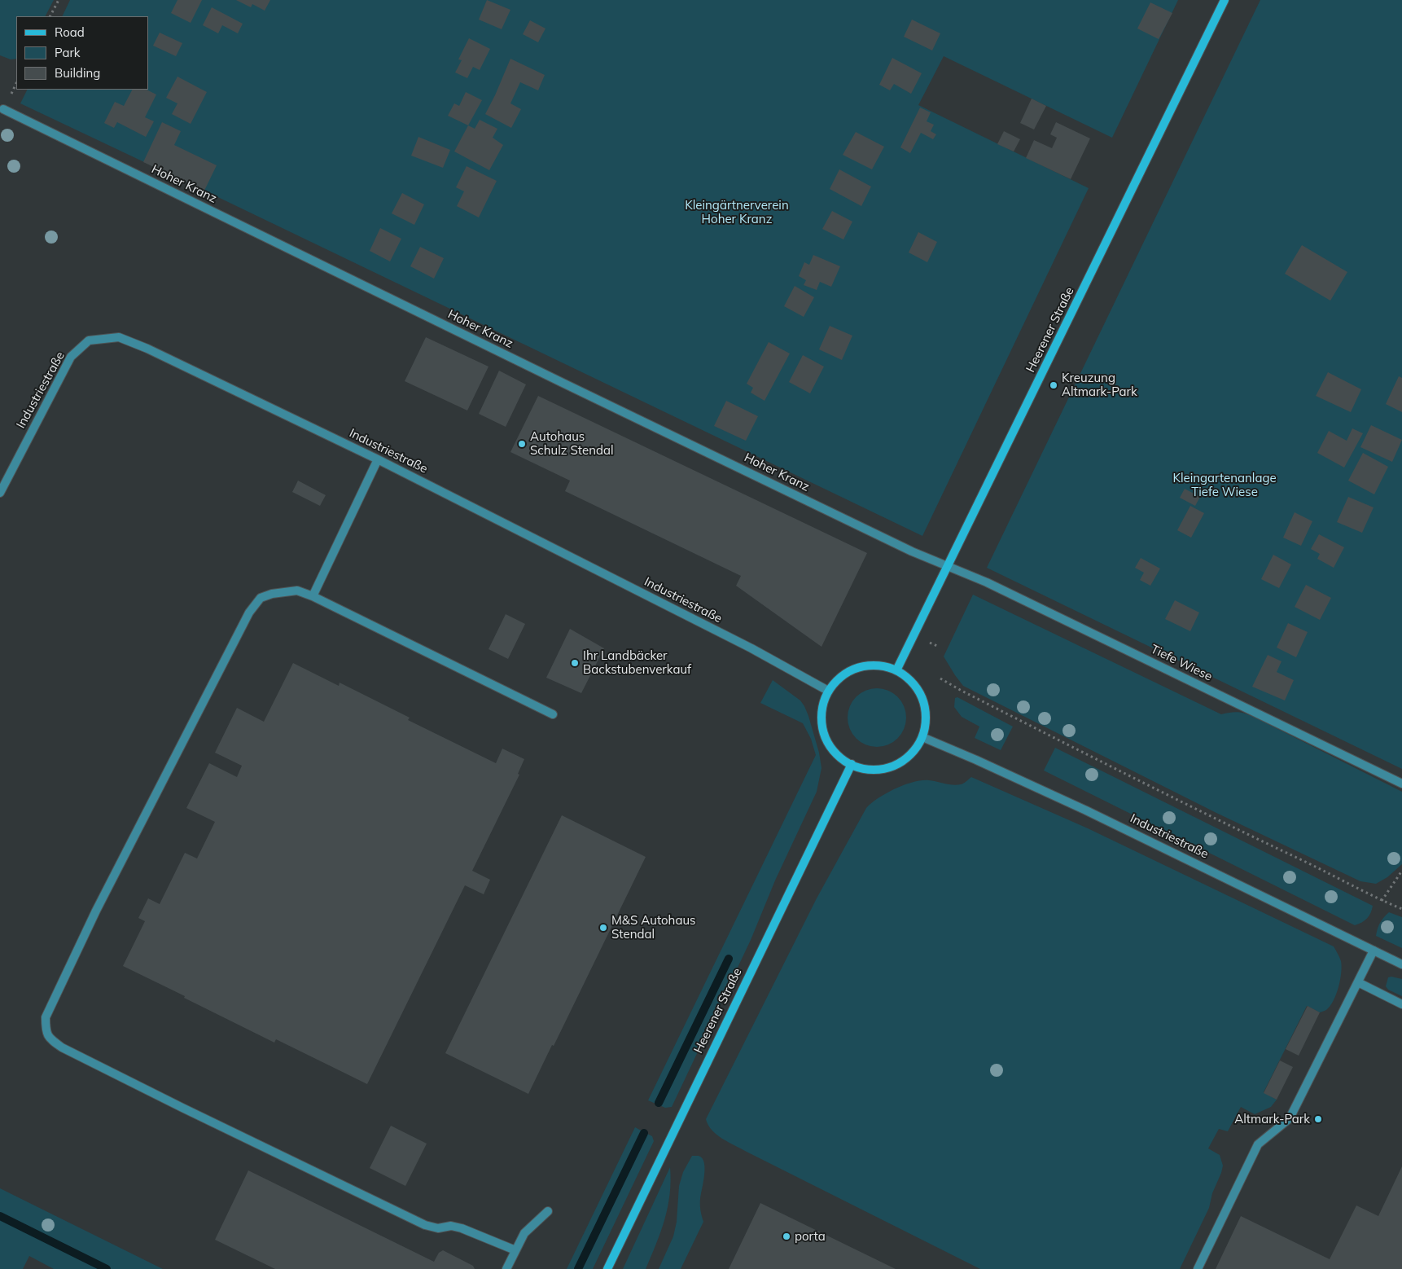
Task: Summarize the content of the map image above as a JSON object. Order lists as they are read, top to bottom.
{
  "streets": {
    "main road": ["Heerener Straße"],
    "street": ["Hoher Kranz", "Industriestraße", "Tiefe Wiese"]
  },
  "crossings": [
    ["Hoher Kranz", "Heerener Straße"],
    ["Hoher Kranz", "Tiefe Wiese"],
    ["Heerener Straße", "Industriestraße"],
    ["Heerener Straße", "Tiefe Wiese"]
  ],
  "parks": ["Kleingärtnerverein Hoher Kranz", "Kleingartenanlage Tiefe Wiese"],
  "places": [
    "Kreuzung Altmark-Park",
    "Autohaus Schulz Stendal",
    "Ihr Landbäcker Backstubenverkauf",
    "M&S Autohaus Stendal",
    "Altmark-Park",
    "porta"
  ],
  "legend": ["Road", "Park", "Building"]
}
